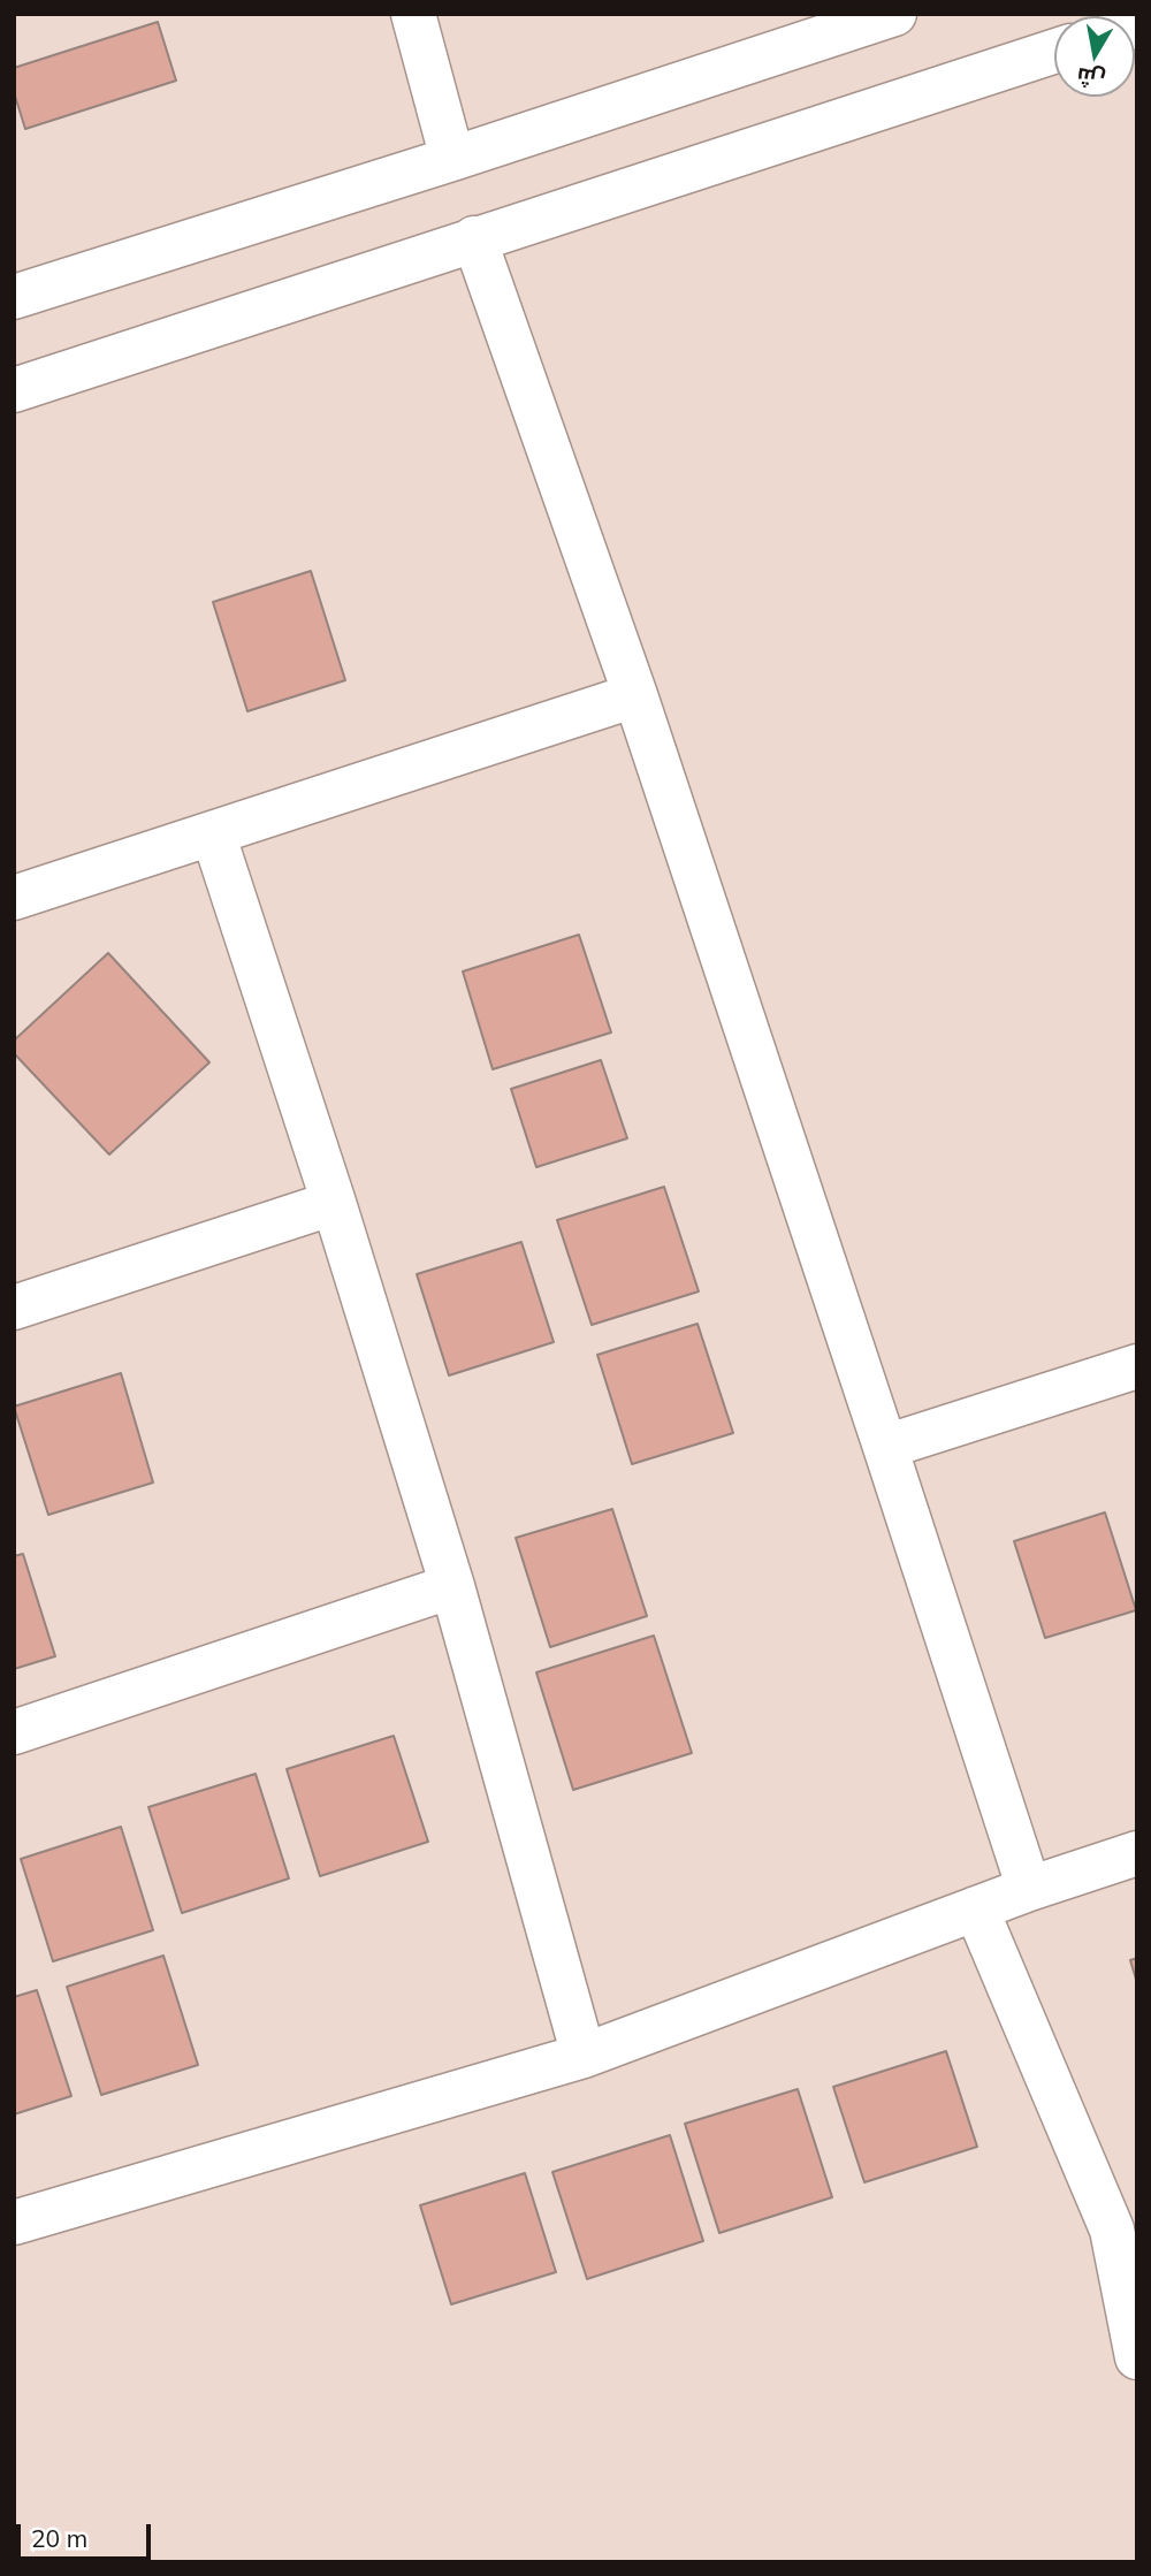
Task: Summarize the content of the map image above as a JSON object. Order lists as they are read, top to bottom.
{
  "scale_bar": "20 m",
  "north": "bottom"
}
